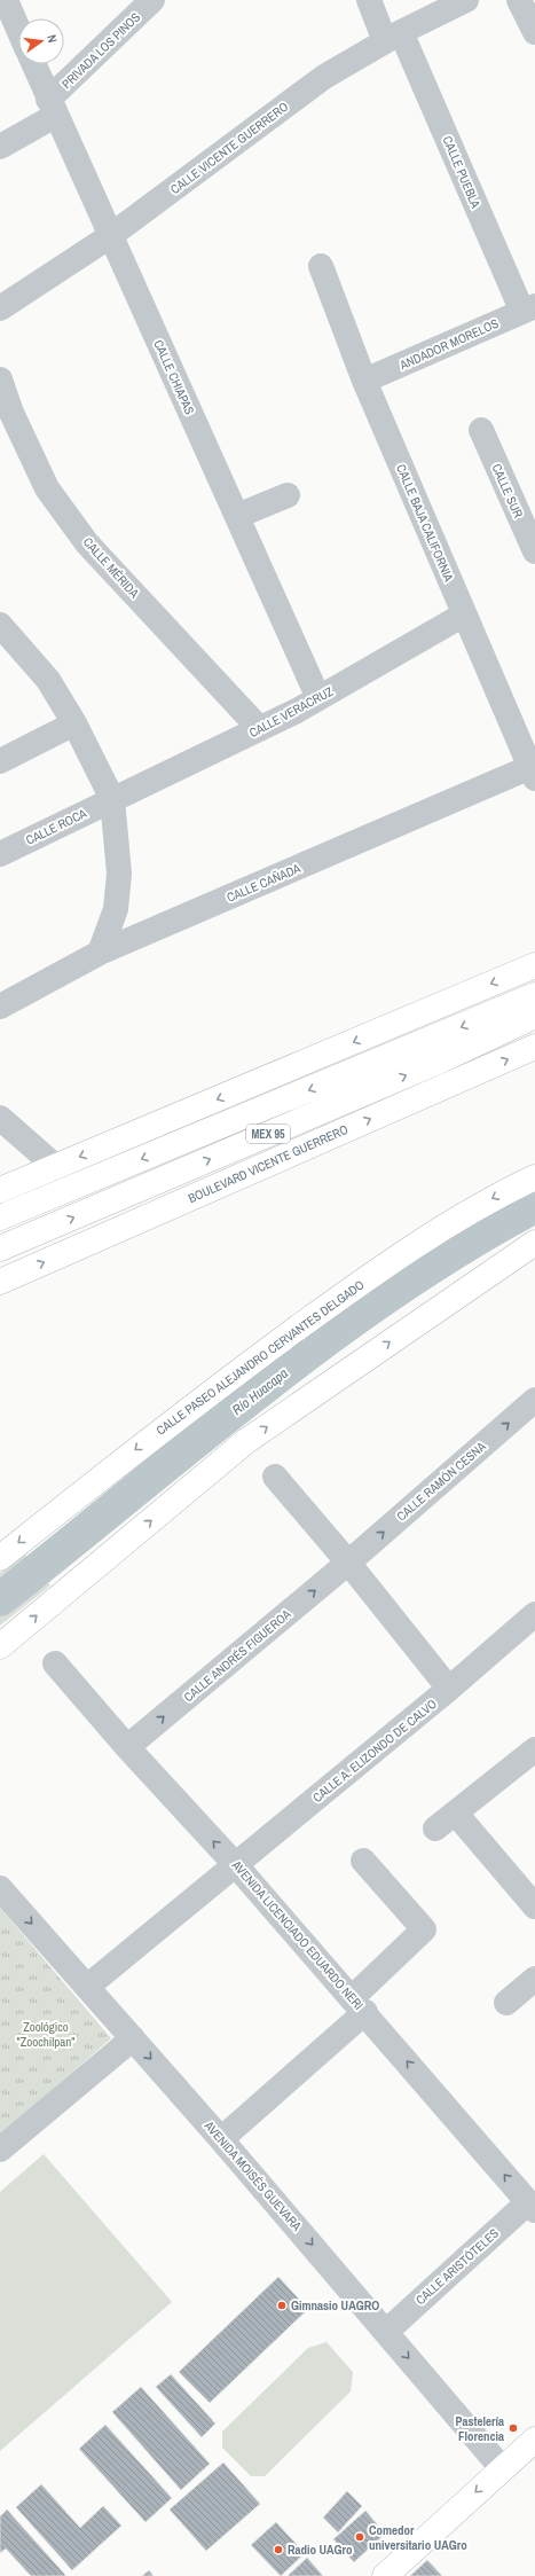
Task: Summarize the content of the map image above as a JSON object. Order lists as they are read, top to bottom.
{
  "streets": {
    "main road": ["MEX 95", "BOULEVARD VICENTE GUERRERO", "CALLE PASEO ALEJANDRO CERVANTES DELGADO"],
    "street": [
      "PRIVADA LOS PINOS",
      "CALLE VICENTE GUERRERO",
      "CALLE PUEBLA",
      "ANDADOR MORELOS",
      "CALLE CHIAPAS",
      "CALLE SUR",
      "CALLE BAJA CALIFORNIA",
      "CALLE MÉRIDA",
      "CALLE VERACRUZ",
      "CALLE ROCA",
      "CALLE CAÑADA",
      "CALLE RAMÓN CESNA",
      "CALLE ANDRÉS FIGUEROA",
      "CALLE A. ELIZONDO DE CALVO",
      "AVENIDA LICENCIADO EDUARDO NERI",
      "AVENIDA MOISÉS GUEVARA",
      "CALLE ARISTÓTELES"
    ]
  },
  "crossings": [
    ["PRIVADA LOS PINOS", "CALLE CHIAPAS"],
    ["CALLE VICENTE GUERRERO", "CALLE PUEBLA"],
    ["CALLE VICENTE GUERRERO", "CALLE CHIAPAS"],
    ["CALLE PUEBLA", "ANDADOR MORELOS"],
    ["ANDADOR MORELOS", "CALLE BAJA CALIFORNIA"],
    ["CALLE CHIAPAS", "CALLE VERACRUZ"],
    ["CALLE BAJA CALIFORNIA", "CALLE VERACRUZ"],
    ["CALLE BAJA CALIFORNIA", "CALLE CAÑADA"],
    ["CALLE MÉRIDA", "CALLE VERACRUZ"],
    ["CALLE VERACRUZ", "CALLE ROCA"],
    ["CALLE RAMÓN CESNA", "CALLE ANDRÉS FIGUEROA"],
    ["CALLE ANDRÉS FIGUEROA", "AVENIDA LICENCIADO EDUARDO NERI"],
    ["CALLE A. ELIZONDO DE CALVO", "AVENIDA LICENCIADO EDUARDO NERI"],
    ["CALLE A. ELIZONDO DE CALVO", "AVENIDA MOISÉS GUEVARA"],
    ["AVENIDA LICENCIADO EDUARDO NERI", "CALLE ARISTÓTELES"],
    ["AVENIDA MOISÉS GUEVARA", "CALLE ARISTÓTELES"]
  ],
  "one_way": [
    "CALLE RAMÓN CESNA",
    "CALLE ANDRÉS FIGUEROA",
    "AVENIDA LICENCIADO EDUARDO NERI",
    "AVENIDA MOISÉS GUEVARA"
  ],
  "water": ["Río Huacapa"],
  "parks": ["Zoológico \"Zoochilpan\""],
  "places": [
    "Gimnasio UAGRO",
    "Pastelería Florencia",
    "Comedor universitario UAGro",
    "Radio UAGro"
  ],
  "north": "right"
}
